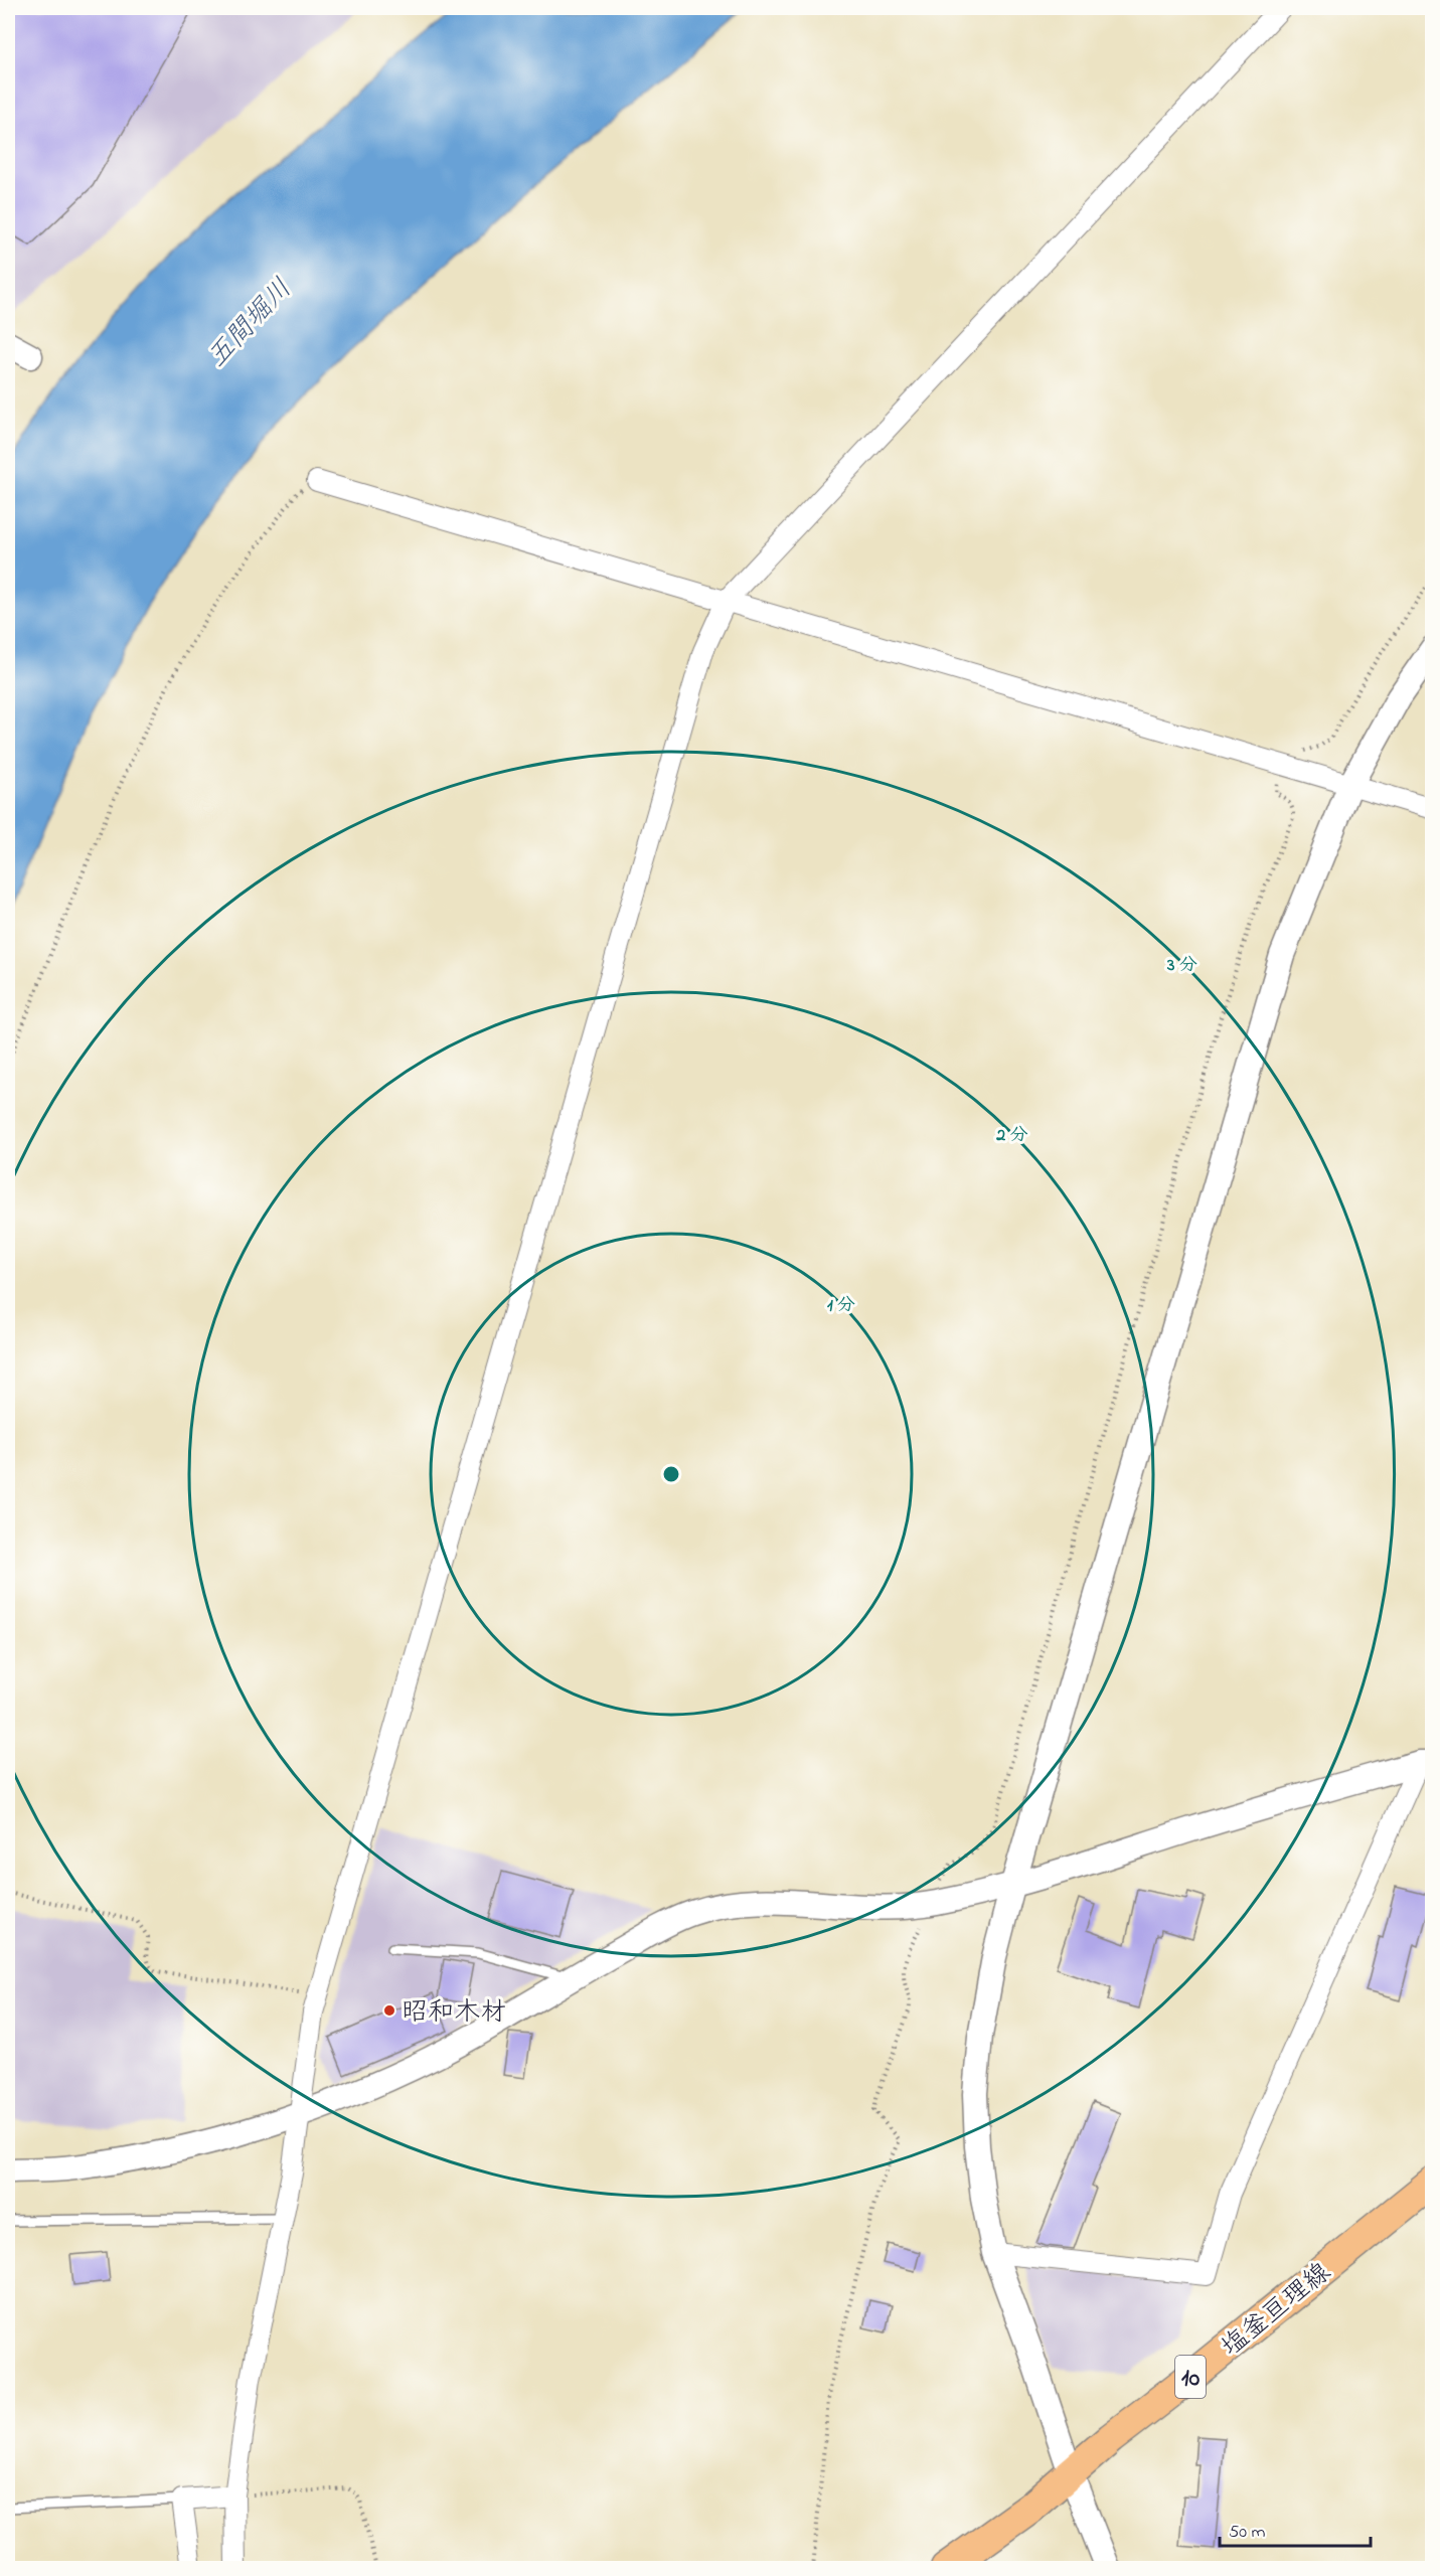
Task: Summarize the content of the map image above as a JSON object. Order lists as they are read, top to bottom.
{
  "streets": {
    "main road": ["塩釜亘理線", "10"]
  },
  "water": ["五間堀川"],
  "places": ["昭和木材"],
  "scale_bar": "50 m",
  "rings": ["3 分", "2 分", "1 分"]
}
